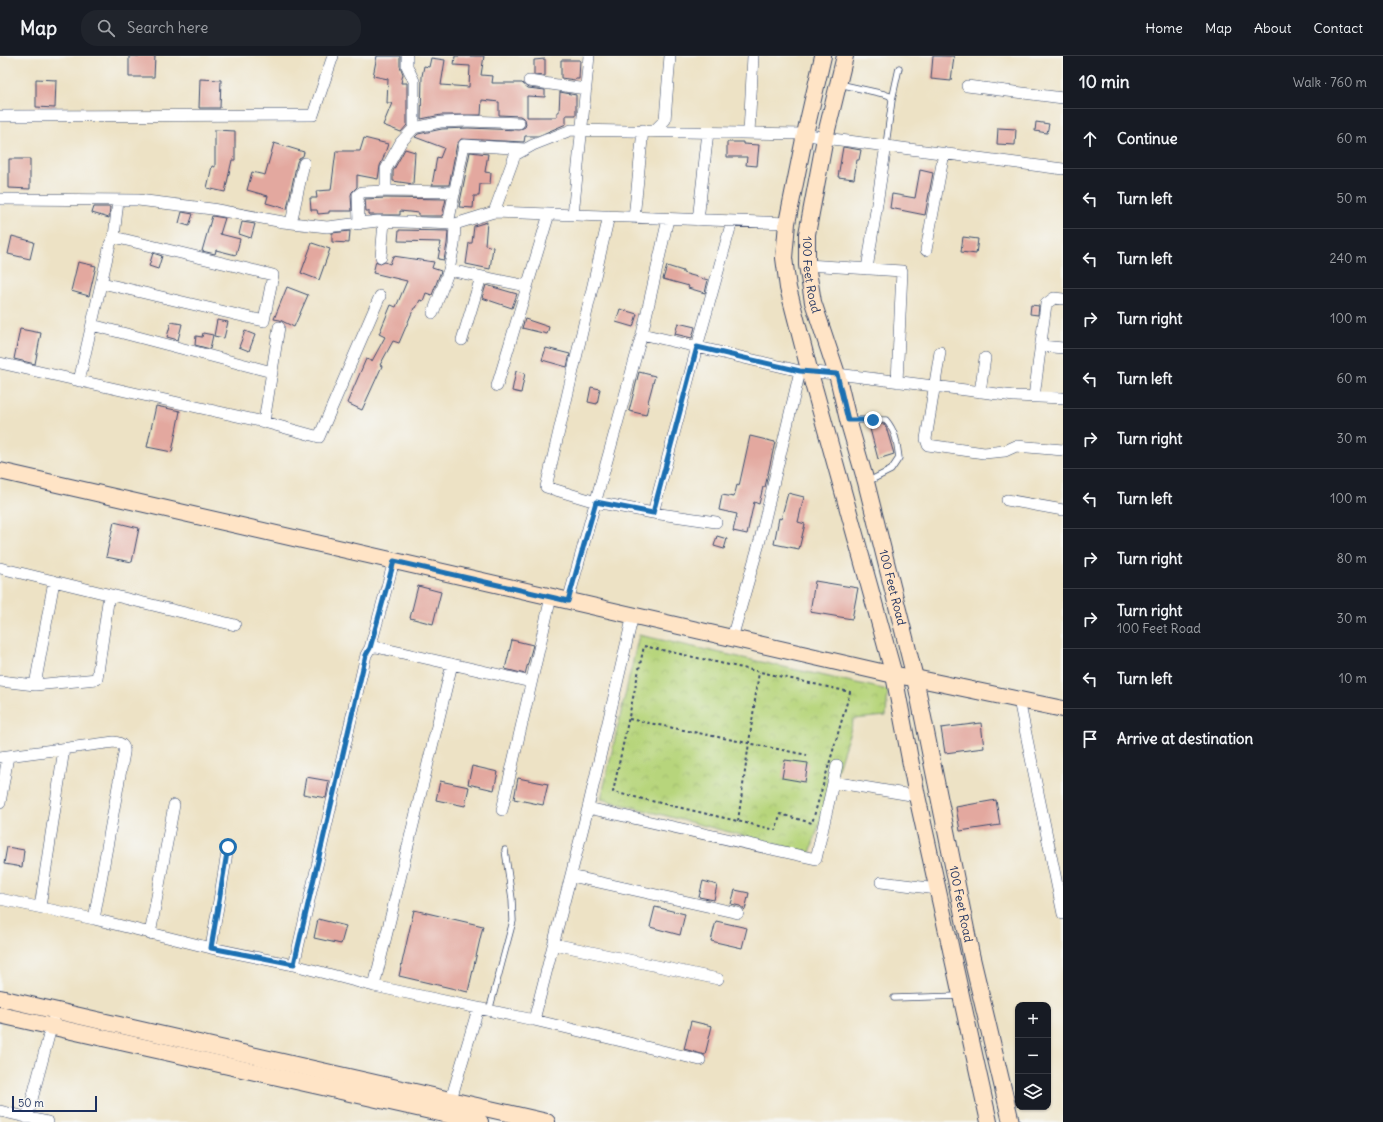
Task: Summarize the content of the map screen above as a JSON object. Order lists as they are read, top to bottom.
{
  "streets": {
    "main road": ["100 Feet Road"]
  },
  "scale_bar": "50 m",
  "page": {
    "header": "Map",
    "search": "Search here",
    "nav": [
      "Home",
      "Map",
      "About",
      "Contact"
    ],
    "heading": ["10 min", "Walk · 760 m"],
    "list": [
      ["Continue", "60 m"],
      ["Turn left", "50 m"],
      ["Turn left", "240 m"],
      ["Turn right", "100 m"],
      ["Turn left", "60 m"],
      ["Turn right", "30 m"],
      ["Turn left", "100 m"],
      ["Turn right", "80 m"],
      ["Turn right", "100 Feet Road", "30 m"],
      ["Turn left", "10 m"],
      "Arrive at destination"
    ],
    "map_buttons": ["+", "−"],
    "scale": "50 m"
  }
}
